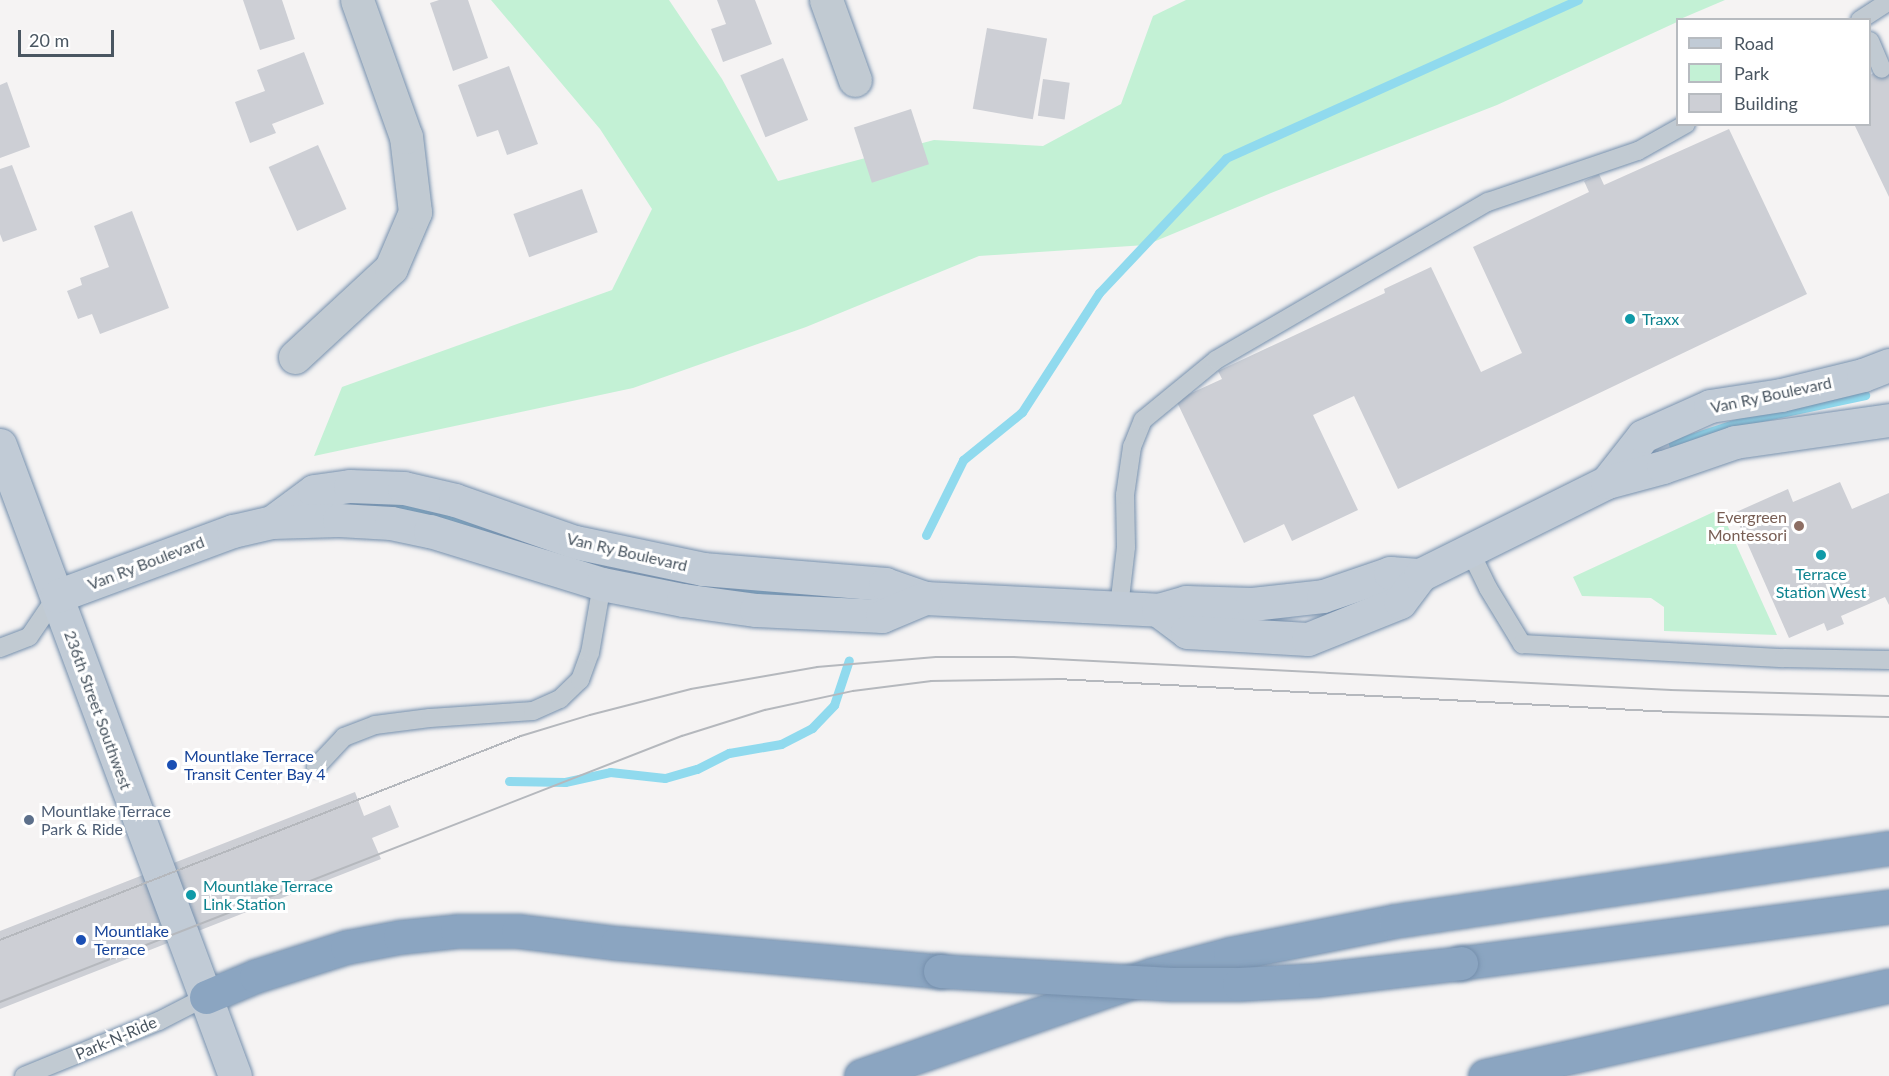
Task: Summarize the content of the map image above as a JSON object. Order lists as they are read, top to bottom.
{
  "streets": {
    "street": ["Van Ry Boulevard", "236th Street Southwest"],
    "lane": ["Park-N-Ride"]
  },
  "crossings": [
    ["Van Ry Boulevard", "236th Street Southwest"],
    ["236th Street Southwest", "Park-N-Ride"]
  ],
  "places": [
    "Traxx",
    "Evergreen Montessori",
    "Terrace Station West",
    "Mountlake Terrace Transit Center Bay 4",
    "Mountlake Terrace Park & Ride",
    "Mountlake Terrace Link Station",
    "Mountlake Terrace"
  ],
  "legend": ["Road", "Park", "Building"],
  "scale_bar": "20 m"
}
